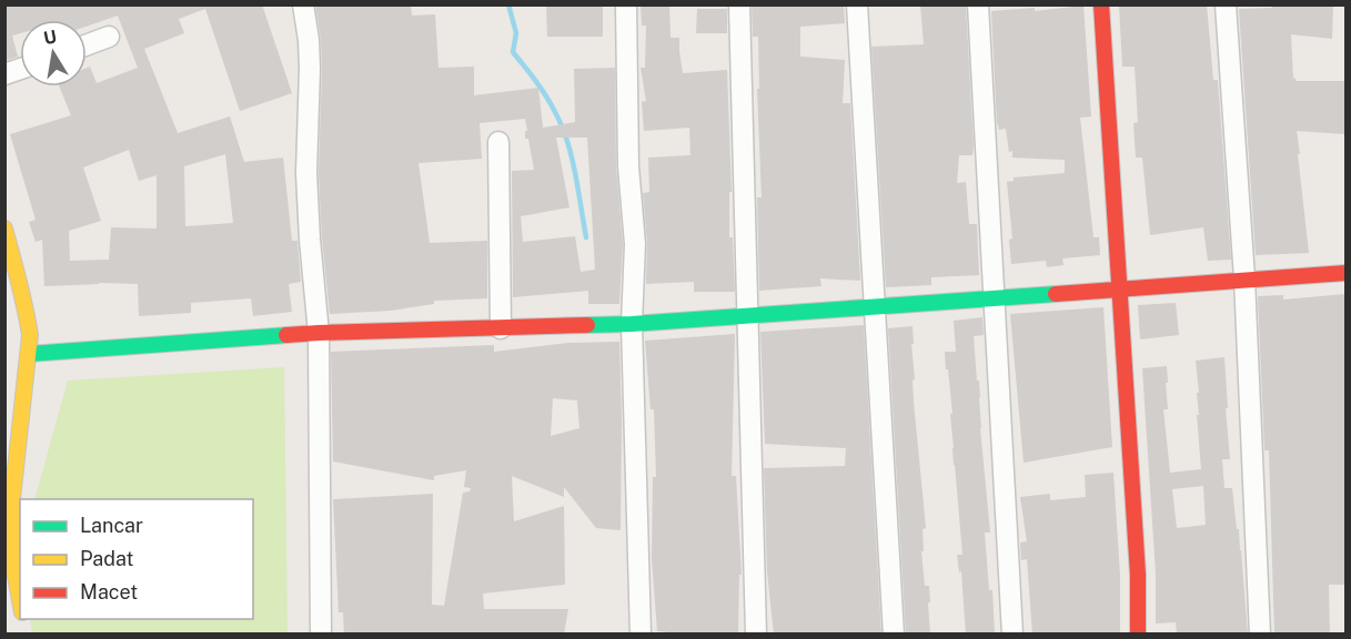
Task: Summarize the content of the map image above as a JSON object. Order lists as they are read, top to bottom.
{
  "legend": ["Lancar", "Padat", "Macet"],
  "north": "top"
}
